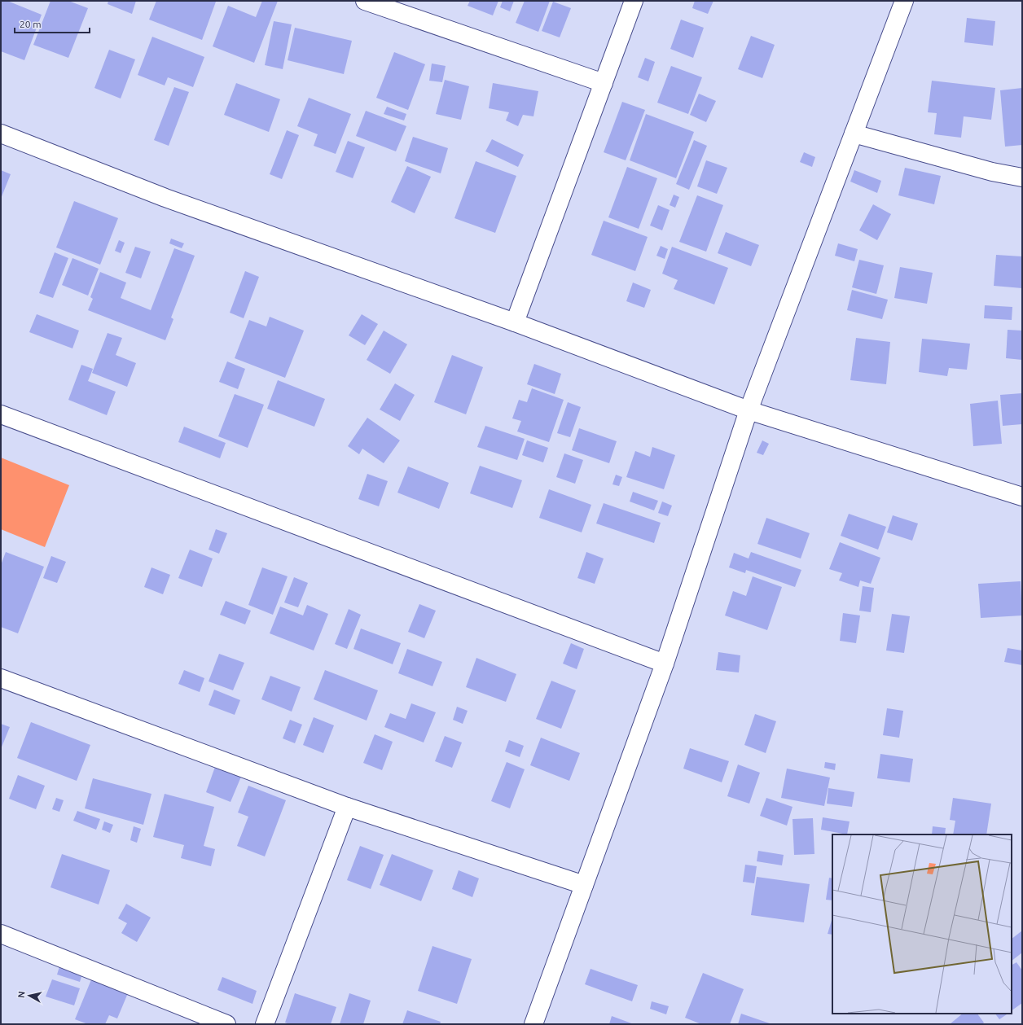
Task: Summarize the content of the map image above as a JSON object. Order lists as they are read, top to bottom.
{
  "scale_bar": "20 m",
  "north": "left"
}
